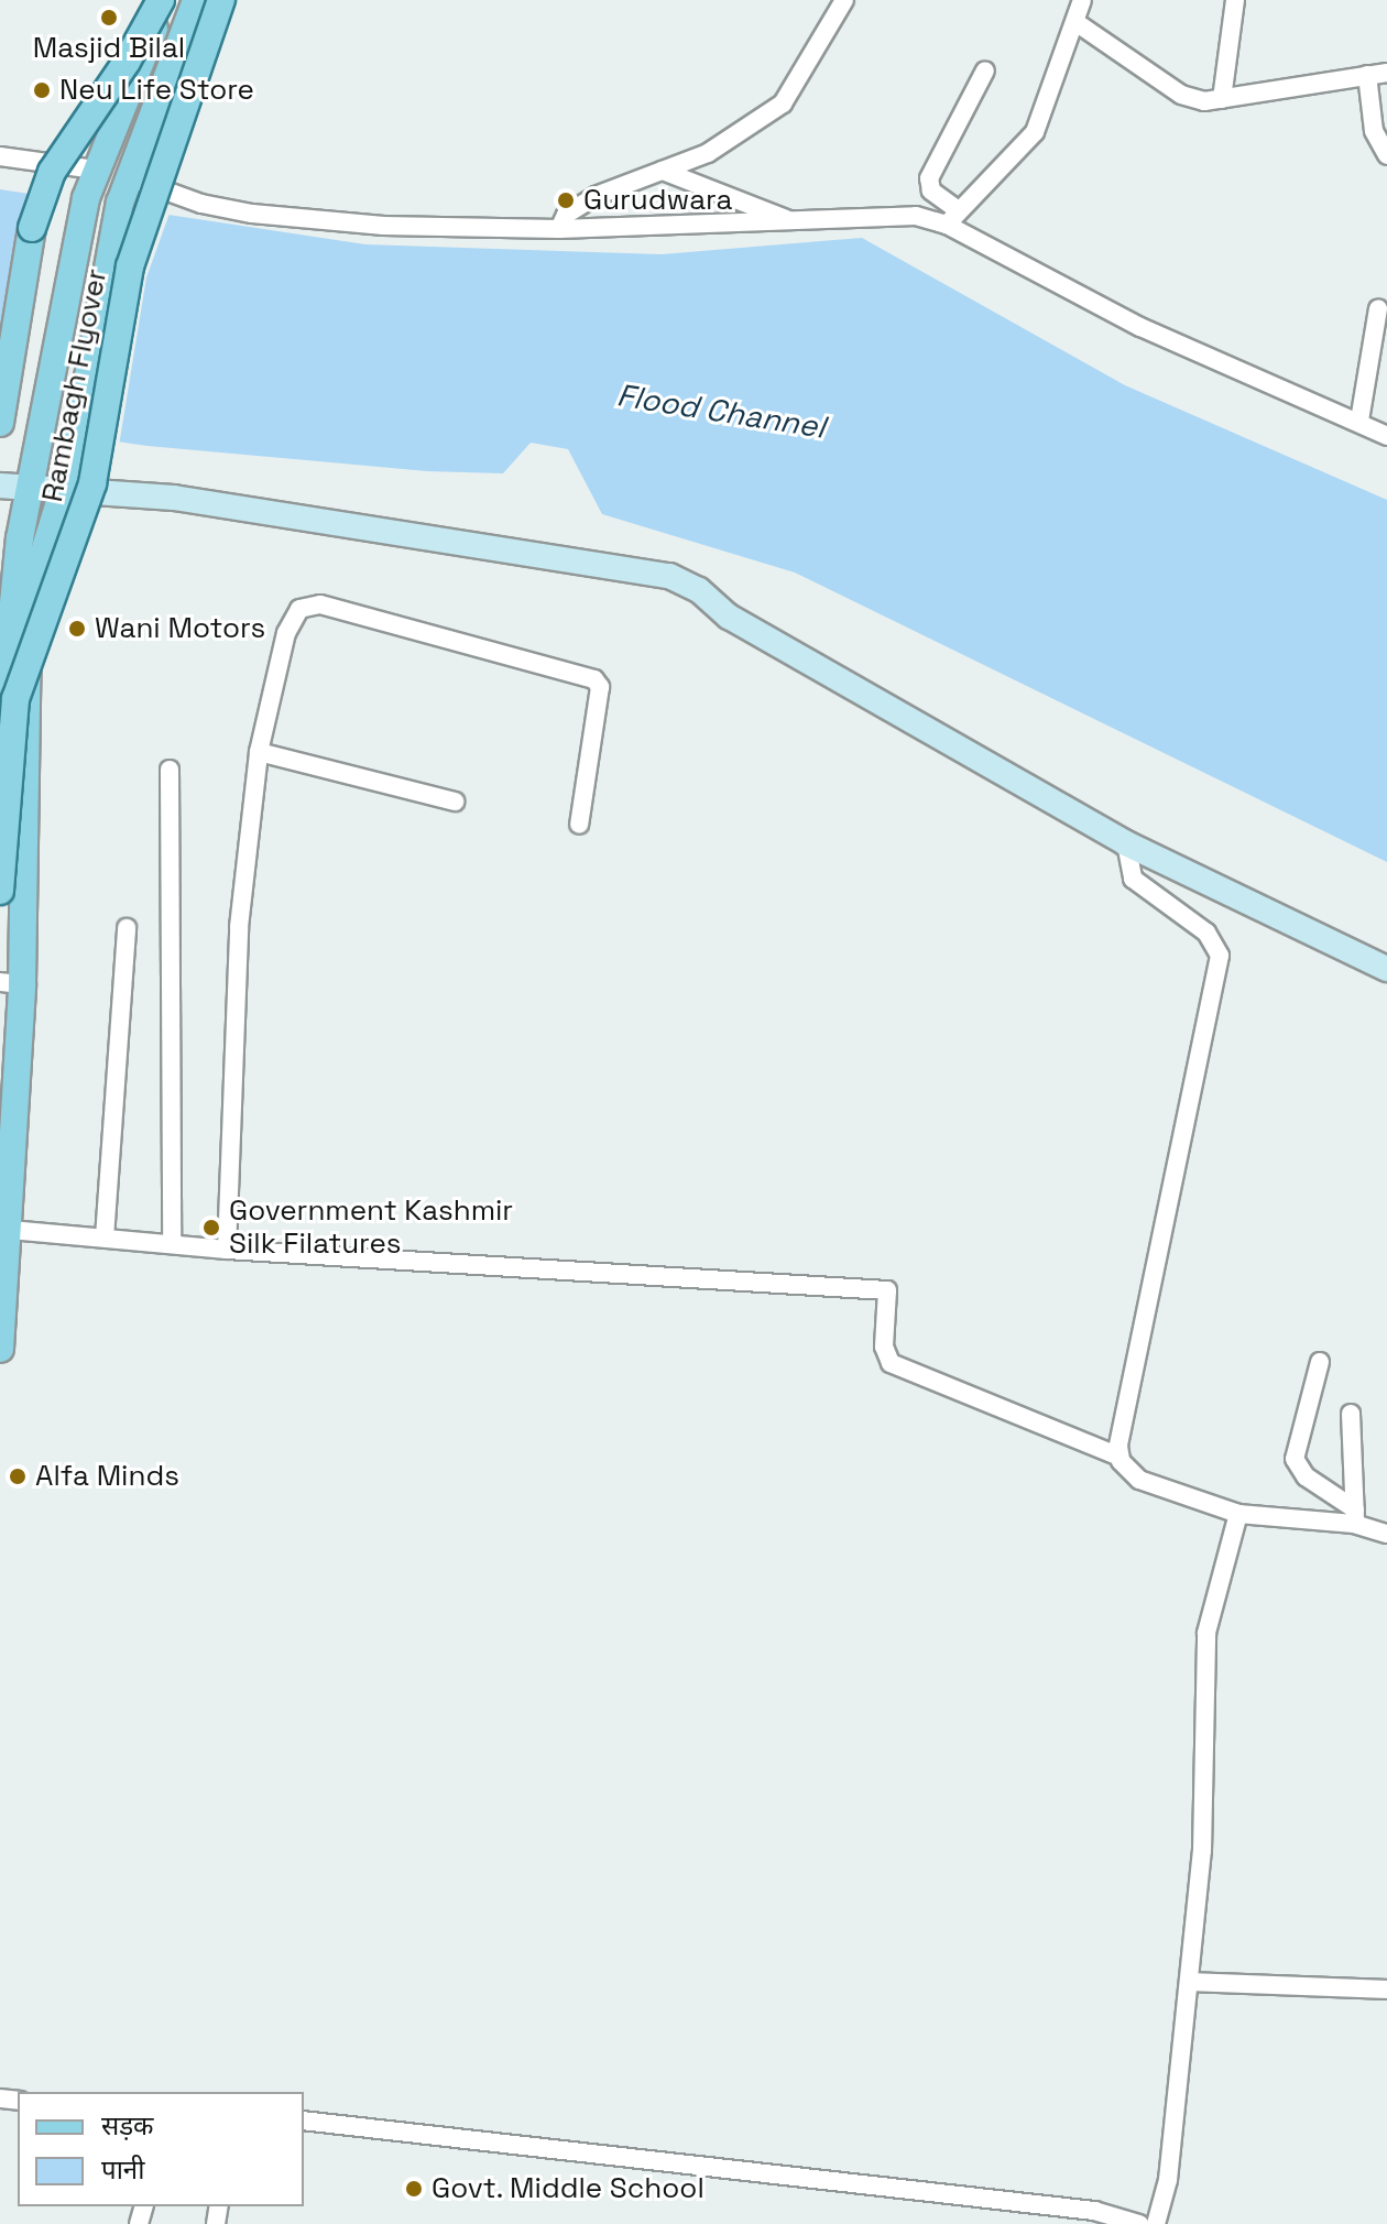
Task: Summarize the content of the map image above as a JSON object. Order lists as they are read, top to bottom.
{
  "streets": {
    "main road": ["Rambagh Flyover"]
  },
  "water": ["Flood Channel"],
  "places": [
    "Masjid Bilal",
    "Neu Life Store",
    "Gurudwara",
    "Wani Motors",
    "Government Kashmir Silk Filatures",
    "Alfa Minds",
    "Govt. Middle School"
  ],
  "legend": ["सड़क", "पानी"]
}
